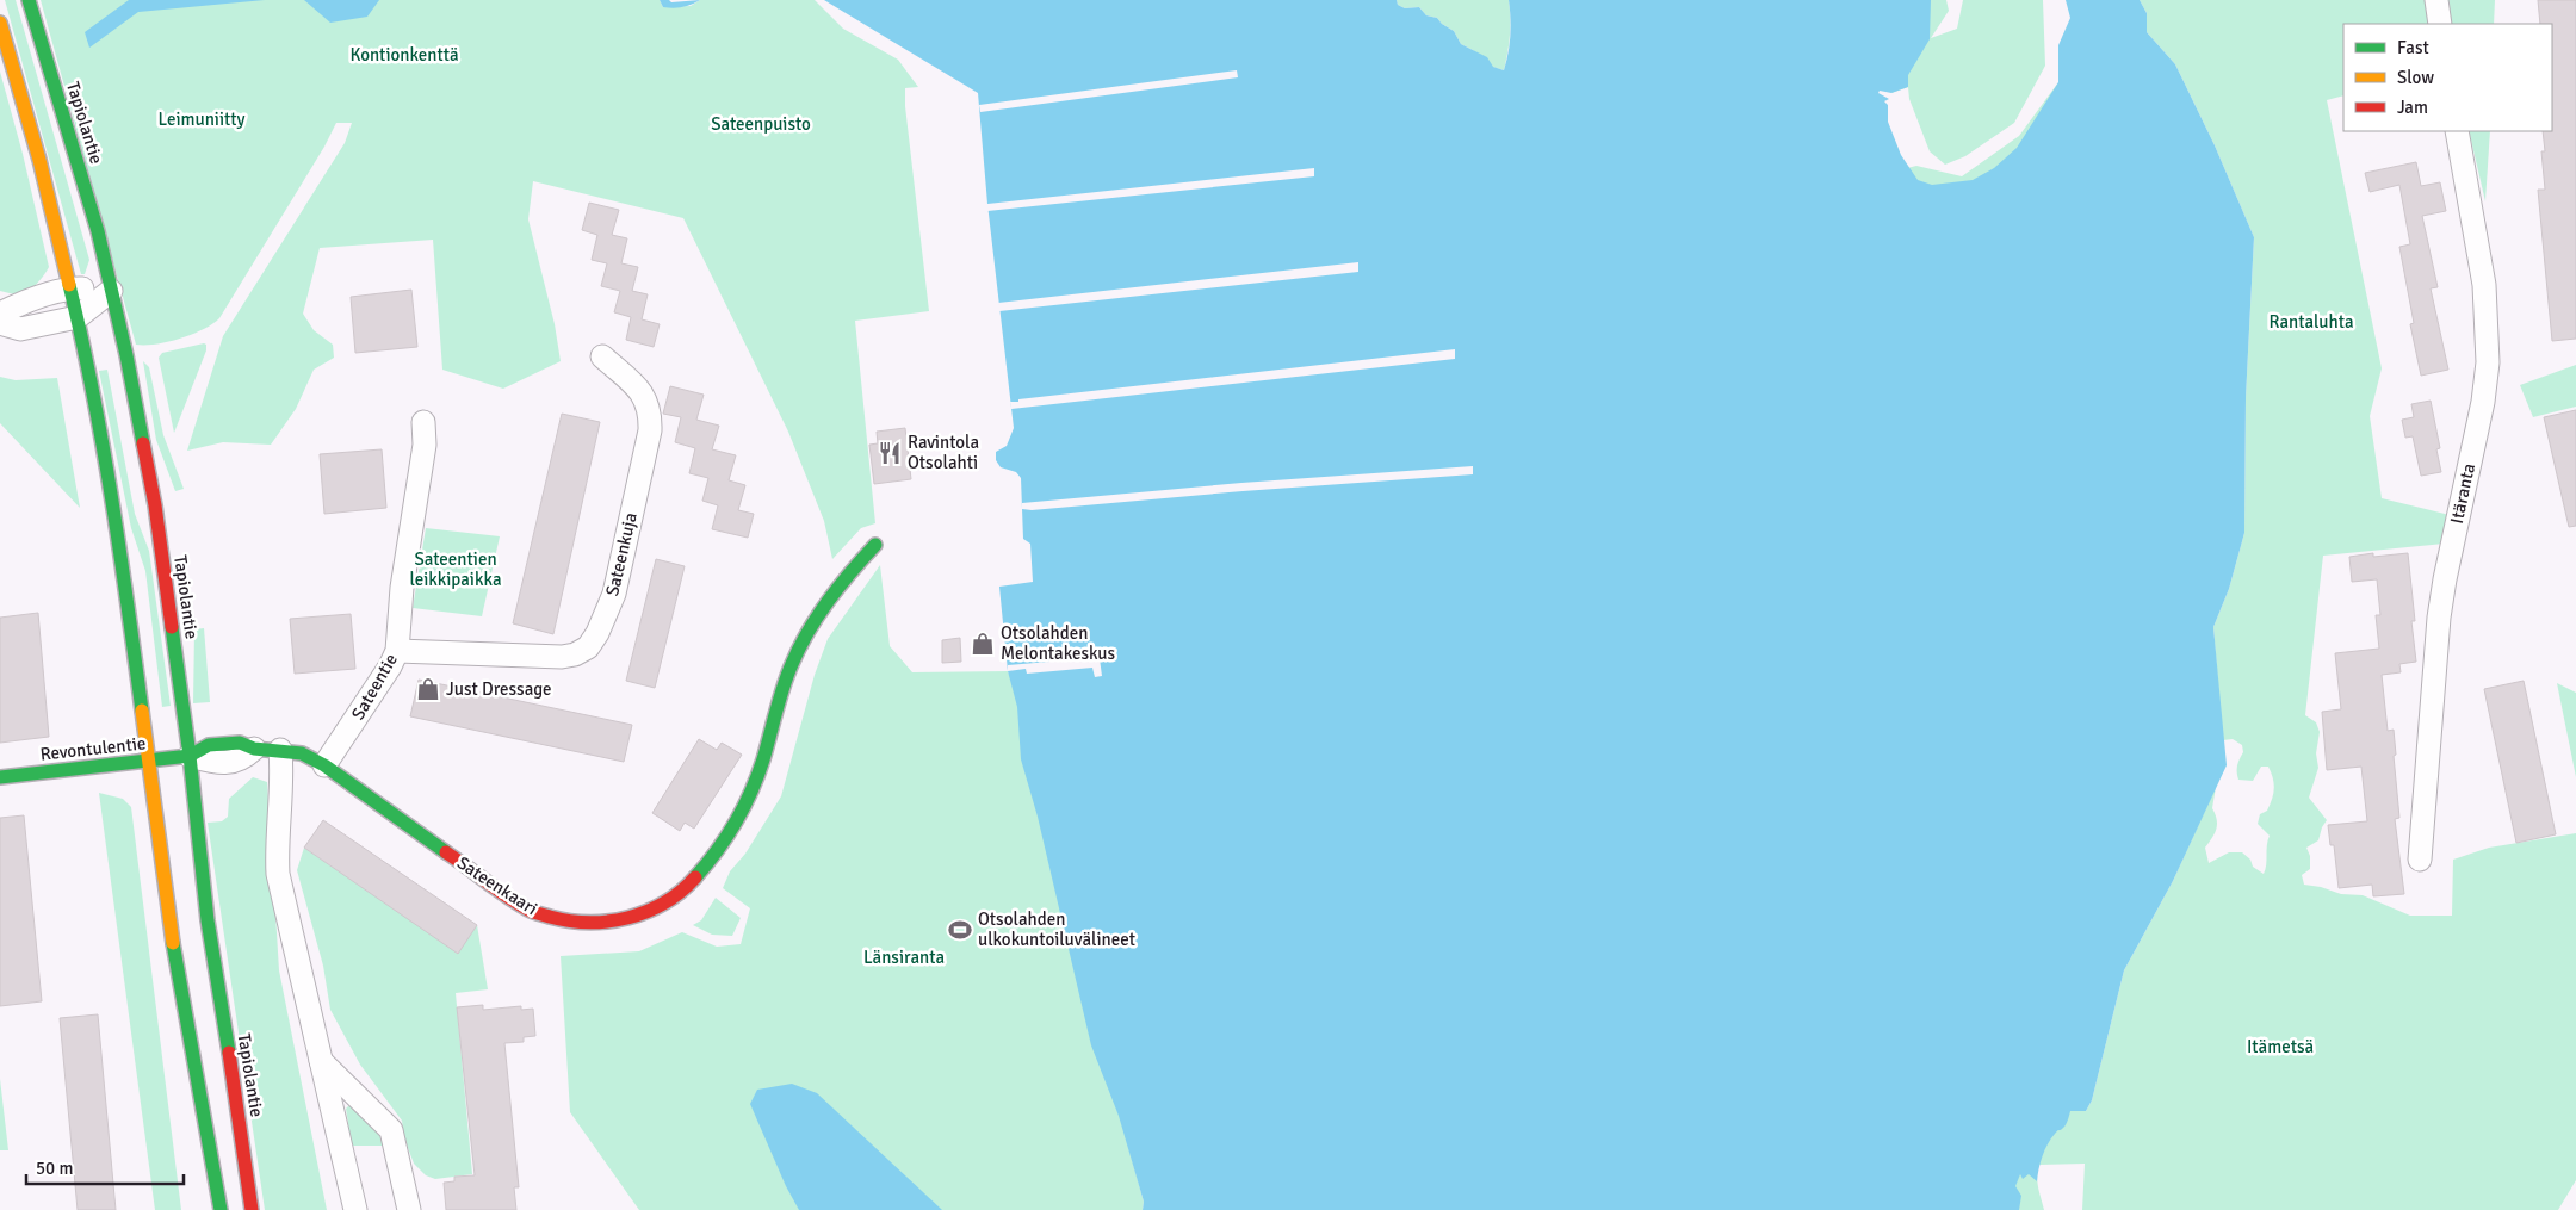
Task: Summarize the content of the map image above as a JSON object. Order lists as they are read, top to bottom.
{
  "streets": {
    "main road": ["Tapiolantie", "Revontulentie", "Sateenkaari"],
    "street": ["Itäranta", "Sateenkuja", "Sateentie"]
  },
  "crossings": [
    ["Tapiolantie", "Revontulentie"],
    ["Tapiolantie", "Sateenkaari"],
    ["Sateenkuja", "Sateentie"],
    ["Sateentie", "Sateenkaari"],
    ["Revontulentie", "Sateenkaari"]
  ],
  "parks": [
    "Kontionkenttä",
    "Leimuniitty",
    "Sateenpuisto",
    "Rantaluhta",
    "Sateentien leikkipaikka",
    "Länsiranta",
    "Itämetsä"
  ],
  "places": {
    "restaurant": ["Ravintola Otsolahti"],
    "shop": ["Otsolahden Melontakeskus", "Just Dressage"],
    "sports": ["Otsolahden ulkokuntoiluvälineet"]
  },
  "legend": ["Fast", "Slow", "Jam"],
  "scale_bar": "50 m"
}
